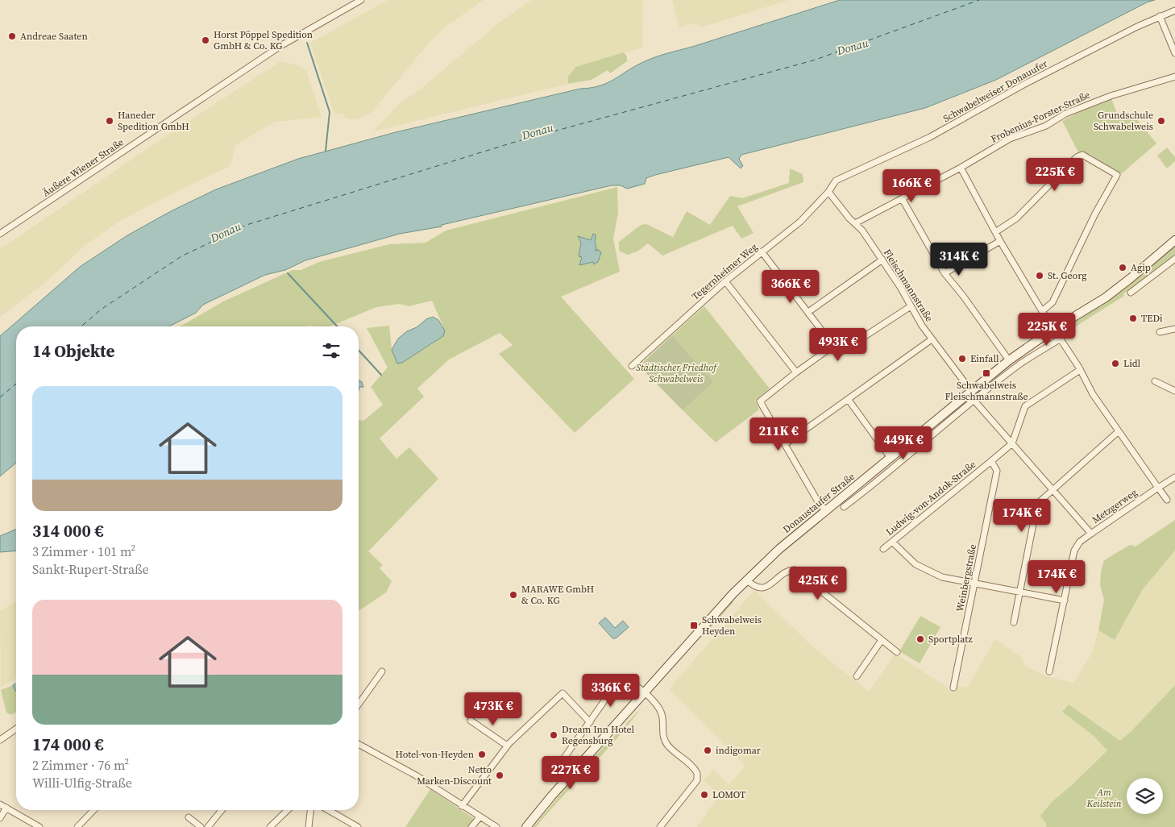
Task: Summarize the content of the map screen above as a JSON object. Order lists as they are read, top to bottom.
{
  "streets": {
    "main road": ["Donaustaufer Straße"],
    "street": [
      "Schwabelweiser Donauufer",
      "Frobenius-Forster-Straße",
      "Äußere Wiener Straße",
      "Tegernheimer Weg",
      "Fleischmannstraße",
      "Ludwig-von-Andok-Straße",
      "Metzgerweg",
      "Weinbergstraße"
    ]
  },
  "crossings": [
    ["Schwabelweiser Donauufer", "Tegernheimer Weg"],
    ["Schwabelweiser Donauufer", "Fleischmannstraße"],
    ["Frobenius-Forster-Straße", "Fleischmannstraße"],
    ["Tegernheimer Weg", "Fleischmannstraße"],
    ["Fleischmannstraße", "Donaustaufer Straße"],
    ["Fleischmannstraße", "Metzgerweg"],
    ["Ludwig-von-Andok-Straße", "Weinbergstraße"],
    ["Donaustaufer Straße", "Metzgerweg"]
  ],
  "water": ["Donau"],
  "parks": ["Städtischer Friedhof Schwabelweis", "Am Keilstein"],
  "places": {
    "other": [
      "Andreae Saaten",
      "Horst Pöppel Spedition GmbH & Co. KG",
      "Haneder Spedition GmbH",
      "Grundschule Schwabelweis",
      "Agip",
      "St. Georg",
      "TEDi",
      "Einfall",
      "Lidl",
      "MARAWE GmbH & Co. KG",
      "Sportplatz",
      "Dream Inn Hotel Regensburg",
      "indigomar",
      "Hotel-von-Heyden",
      "Netto Marken-Discount",
      "LOMOT"
    ],
    "transit": ["Schwabelweis Fleischmannstraße", "Schwabelweis Heyden"]
  },
  "page": {
    "price": [
      "225K €",
      "166K €",
      "314K €",
      "366K €",
      "225K €",
      "493K €",
      "211K €",
      "449K €",
      "174K €",
      "174K €",
      "425K €",
      "336K €",
      "473K €",
      "227K €"
    ],
    "heading": "14 Objekte",
    "list": [
      {
        "name": "314 000 €",
        "note": "3 Zimmer · 101 m² · Sankt-Rupert-Straße"
      },
      {
        "name": "174 000 €",
        "note": "2 Zimmer · 76 m² · Willi-Ulfig-Straße"
      }
    ]
  }
}
